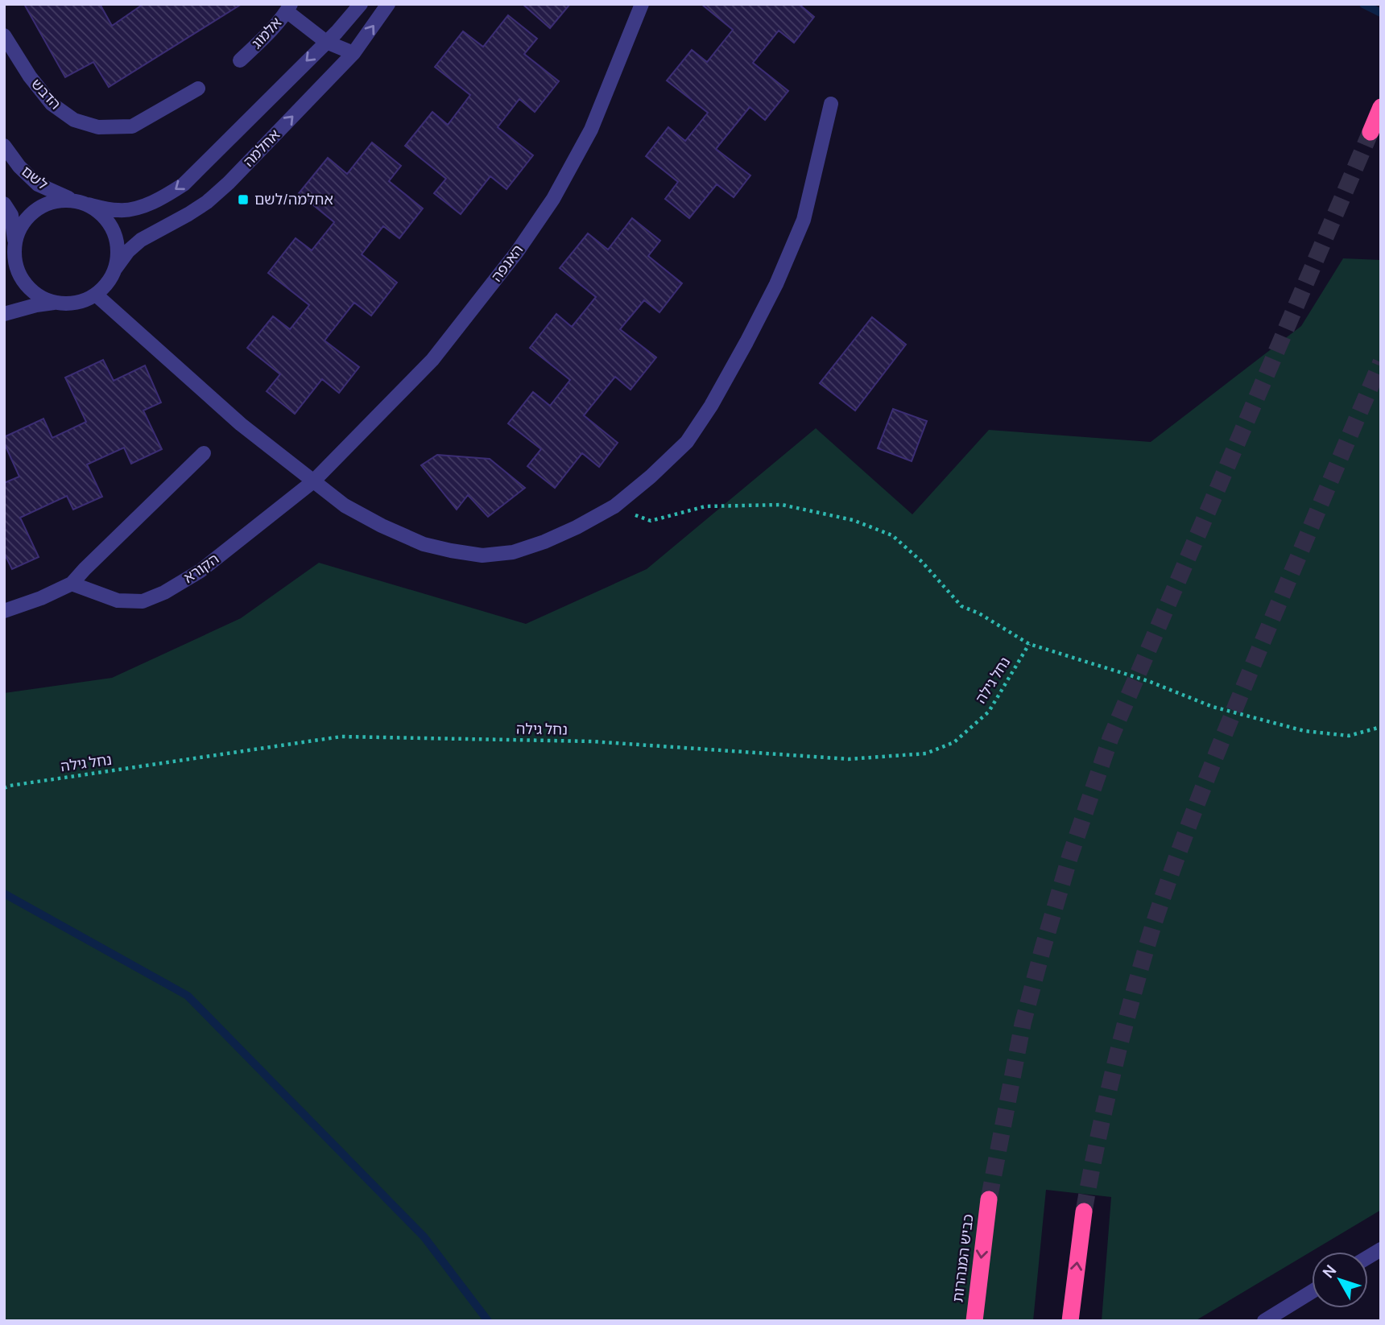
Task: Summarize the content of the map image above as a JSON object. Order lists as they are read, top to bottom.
{
  "streets": {
    "highway": ["כביש המנהרות"],
    "street": [
      "אלמוג",
      "הדבש",
      "אחלמה",
      "לשם",
      "האנפה",
      "הקורא"
    ],
    "path": ["נחל גילה"]
  },
  "crossings": [
    ["אחלמה", "לשם"],
    ["האנפה", "הקורא"]
  ],
  "places": {
    "transit": ["אחלמה/לשם"]
  },
  "north": "top left"
}
